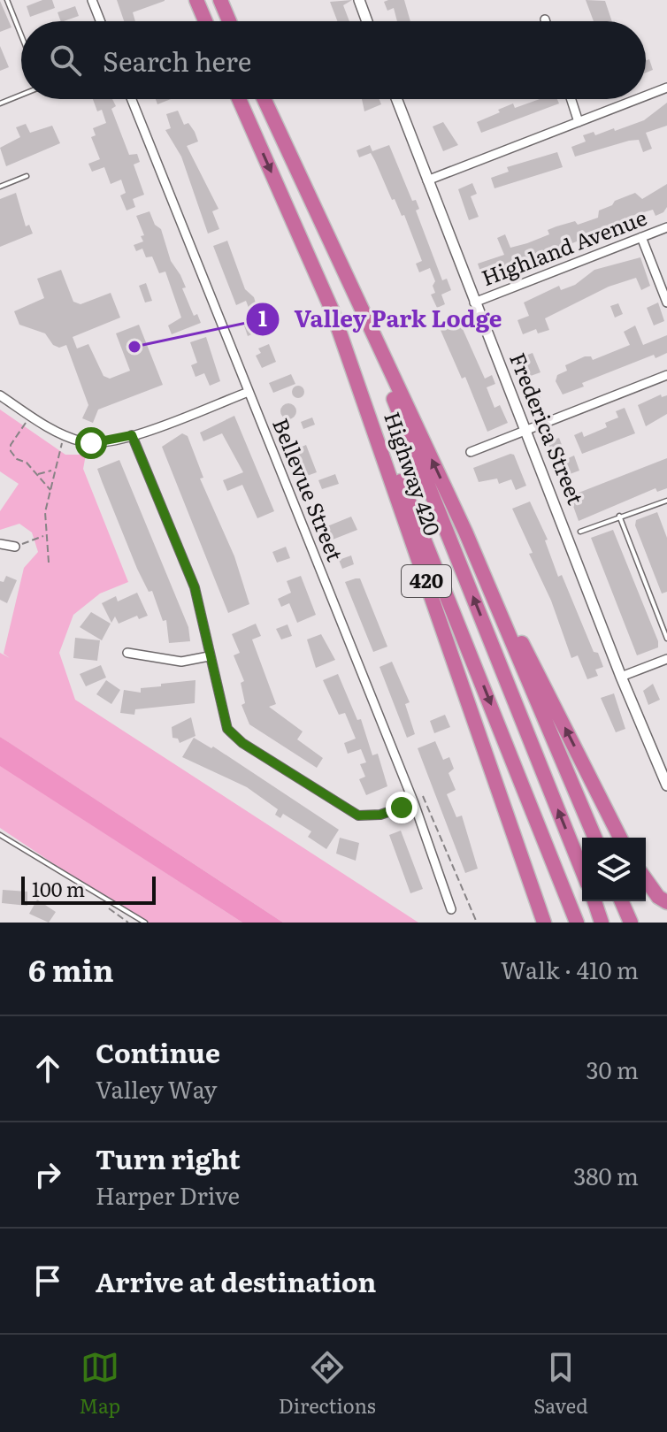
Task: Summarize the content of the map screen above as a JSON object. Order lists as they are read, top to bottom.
{
  "streets": {
    "highway": ["Highway 420", "420"],
    "street": ["Highland Avenue", "Frederica Street", "Bellevue Street"]
  },
  "crossings": [
    ["Highland Avenue", "Frederica Street"]
  ],
  "places": ["Valley Park Lodge"],
  "scale_bar": "100 m",
  "page": {
    "search": "Search here",
    "scale": "100 m",
    "heading": ["6 min", "Walk · 410 m"],
    "list": [
      ["Continue", "Valley Way", "30 m"],
      ["Turn right", "Harper Drive", "380 m"],
      "Arrive at destination"
    ],
    "nav": ["Map", "Directions", "Saved"]
  }
}
